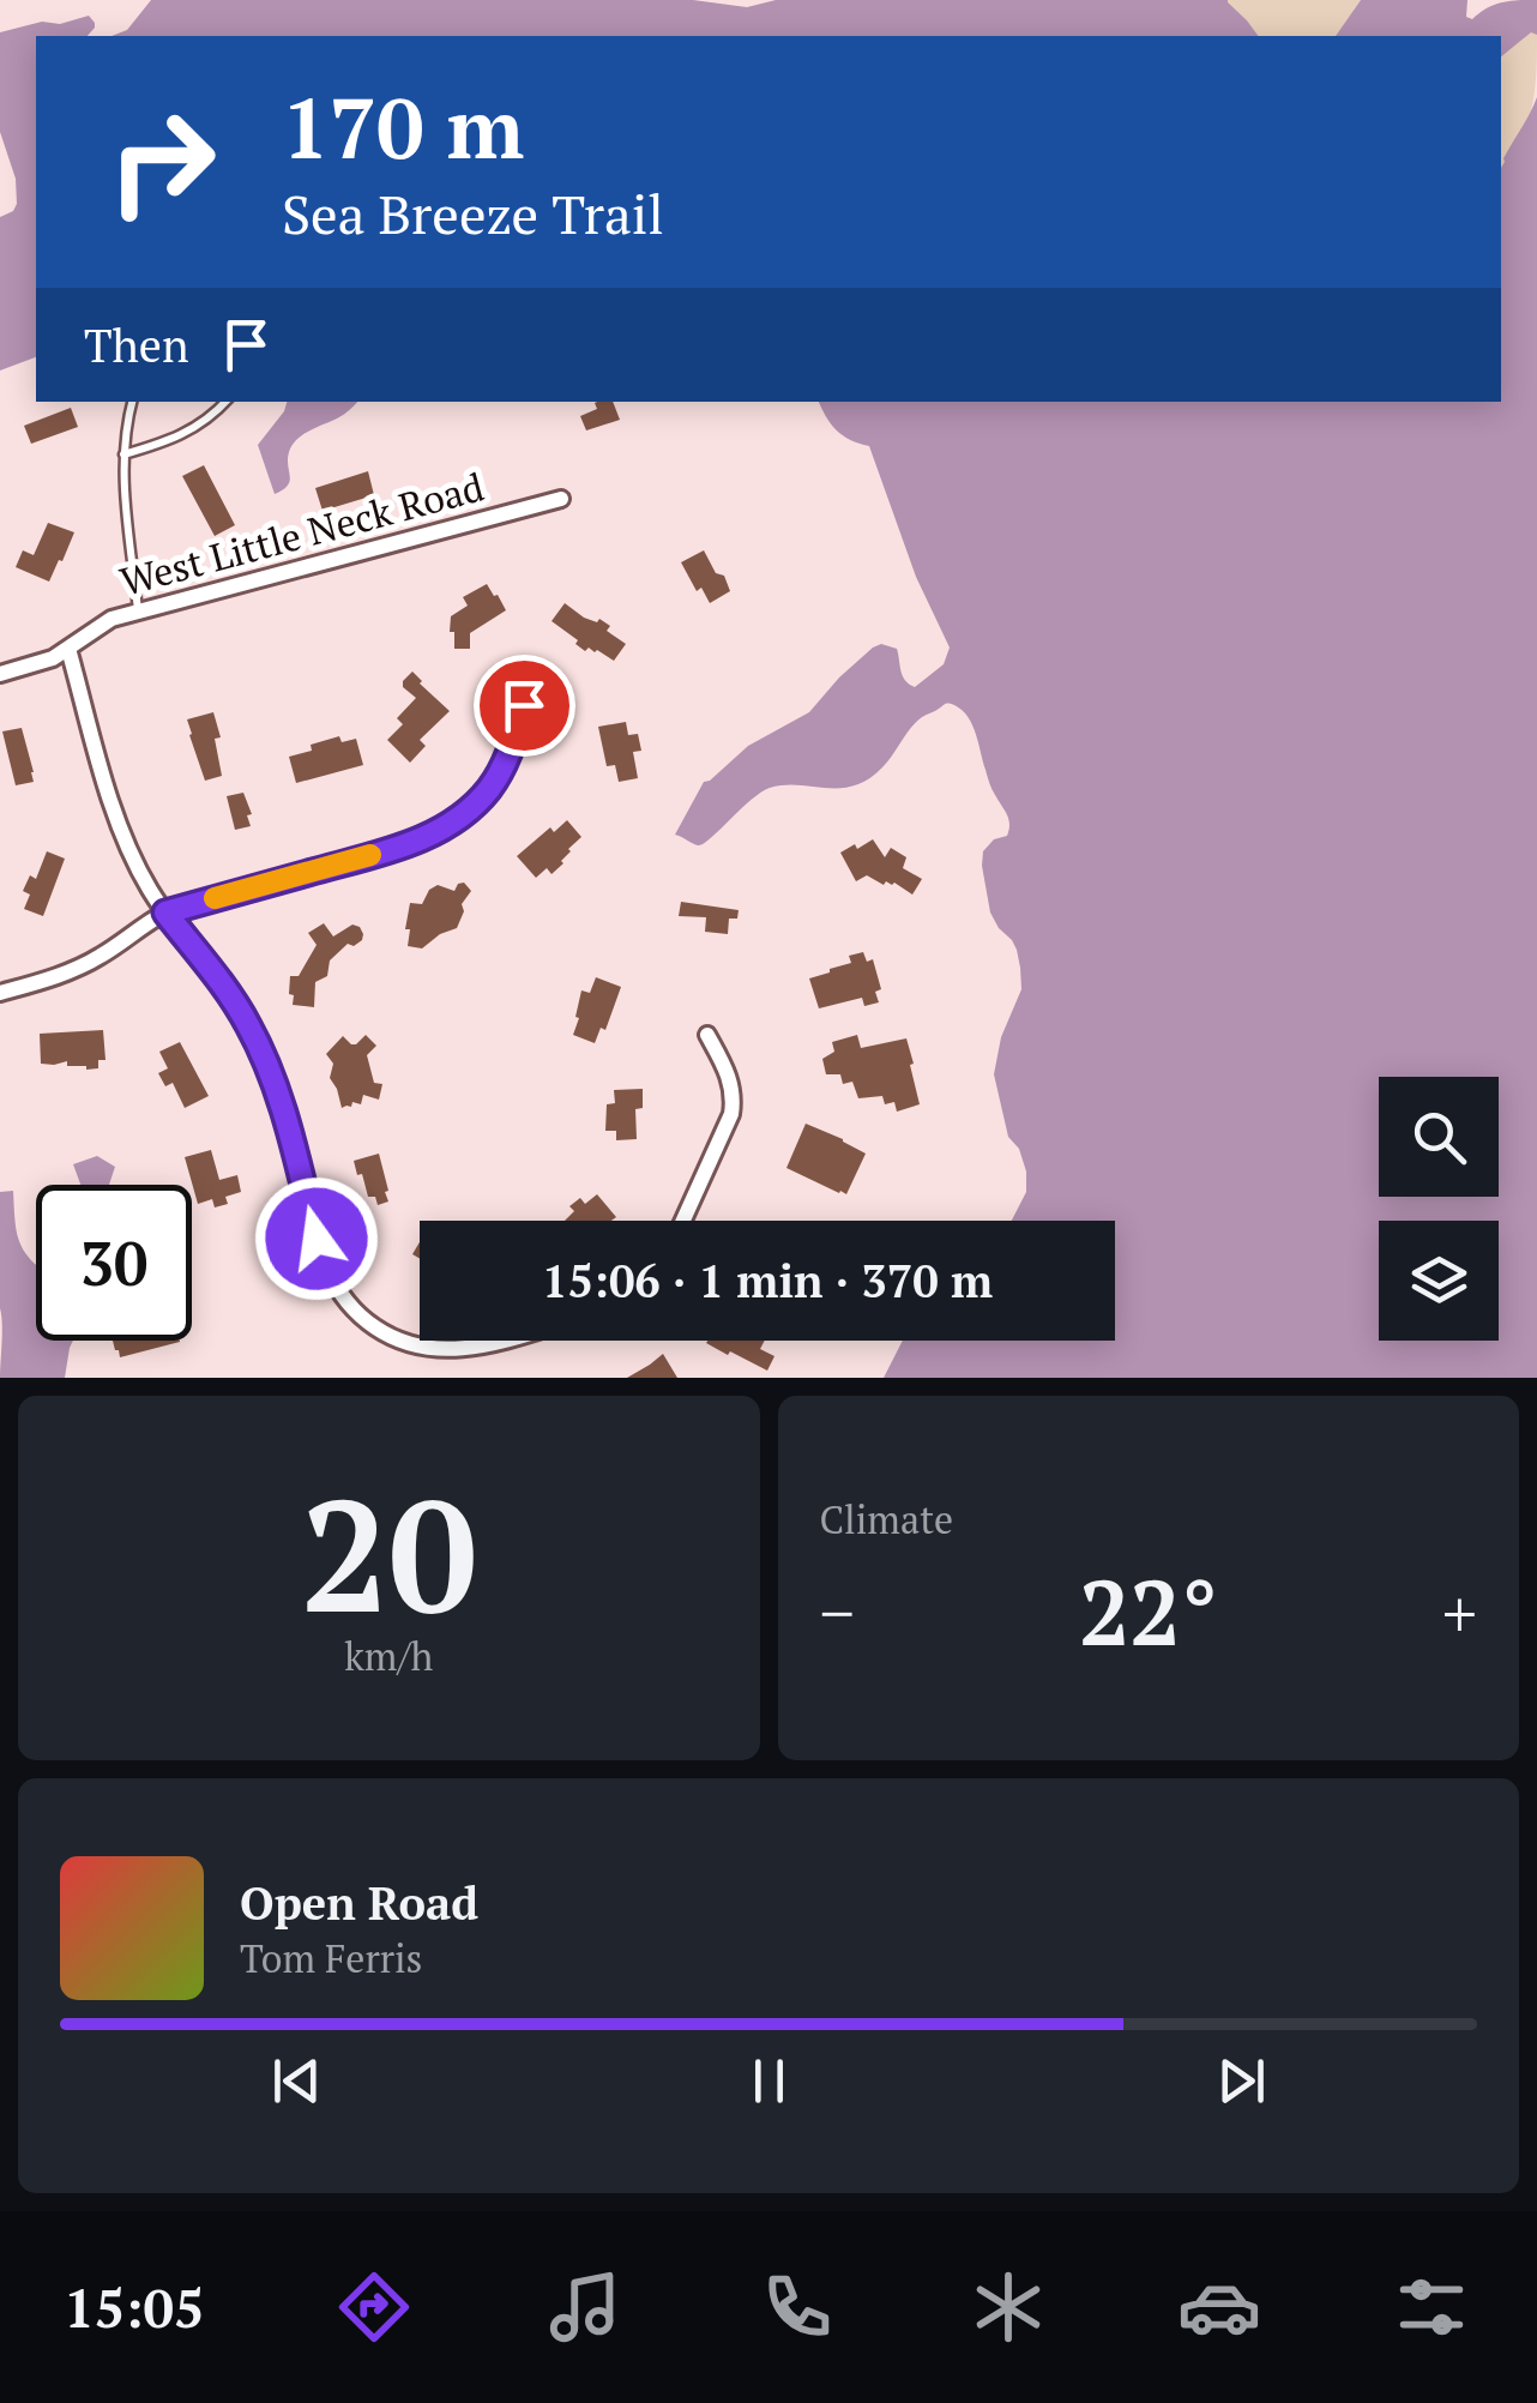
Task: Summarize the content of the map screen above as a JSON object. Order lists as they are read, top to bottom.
{
  "streets": {
    "street": ["West Little Neck Road"]
  },
  "page": {
    "turn": ["170 m", "Sea Breeze Trail"],
    "then": "Then",
    "limit": "30",
    "trip": "15:06 · 1 min · 370 m",
    "tile": [
      ["20", "km/h"],
      "Climate"
    ],
    "heat": ["−", "22°", "+"],
    "song": ["Open Road", "Tom Ferris"],
    "tabs": "15:05"
  }
}
